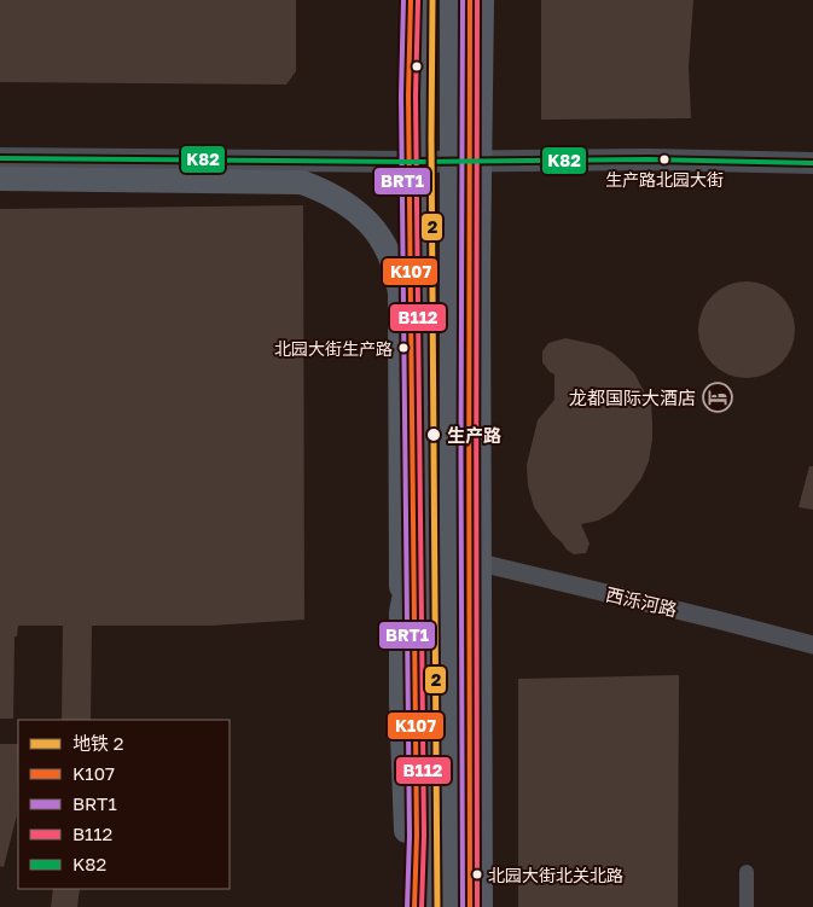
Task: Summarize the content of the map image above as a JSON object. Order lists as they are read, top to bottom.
{
  "streets": {
    "street": ["西泺河路"]
  },
  "places": {
    "other": [
      "生产路北园大街",
      "北园大街生产路",
      "生产路",
      "北园大街北关北路"
    ],
    "hotel": ["龙都国际大酒店"]
  },
  "lines": [
    "metro line 2",
    "transit line K107",
    "transit line BRT1",
    "transit line B112",
    "transit line K82"
  ],
  "legend": [
    "地铁 2",
    "K107",
    "BRT1",
    "B112",
    "K82"
  ]
}
